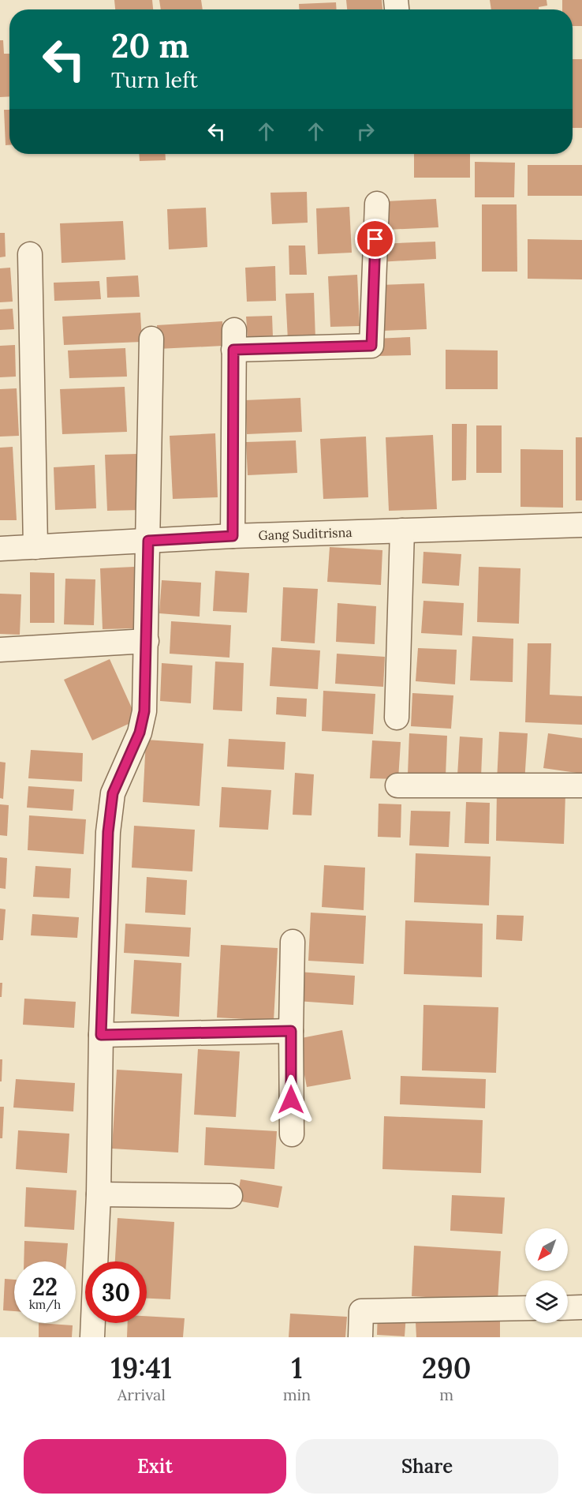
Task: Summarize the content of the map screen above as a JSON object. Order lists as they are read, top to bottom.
{
  "streets": {
    "street": ["Gang Suditrisna"]
  },
  "north": "bottom left",
  "page": {
    "turn": ["20 m", "Turn left"],
    "speed": "22 km/h",
    "limit": "30",
    "eta": [
      "19:41",
      "Arrival",
      "1",
      "min",
      "290",
      "m"
    ],
    "buttons": ["Exit", "Share"]
  }
}
